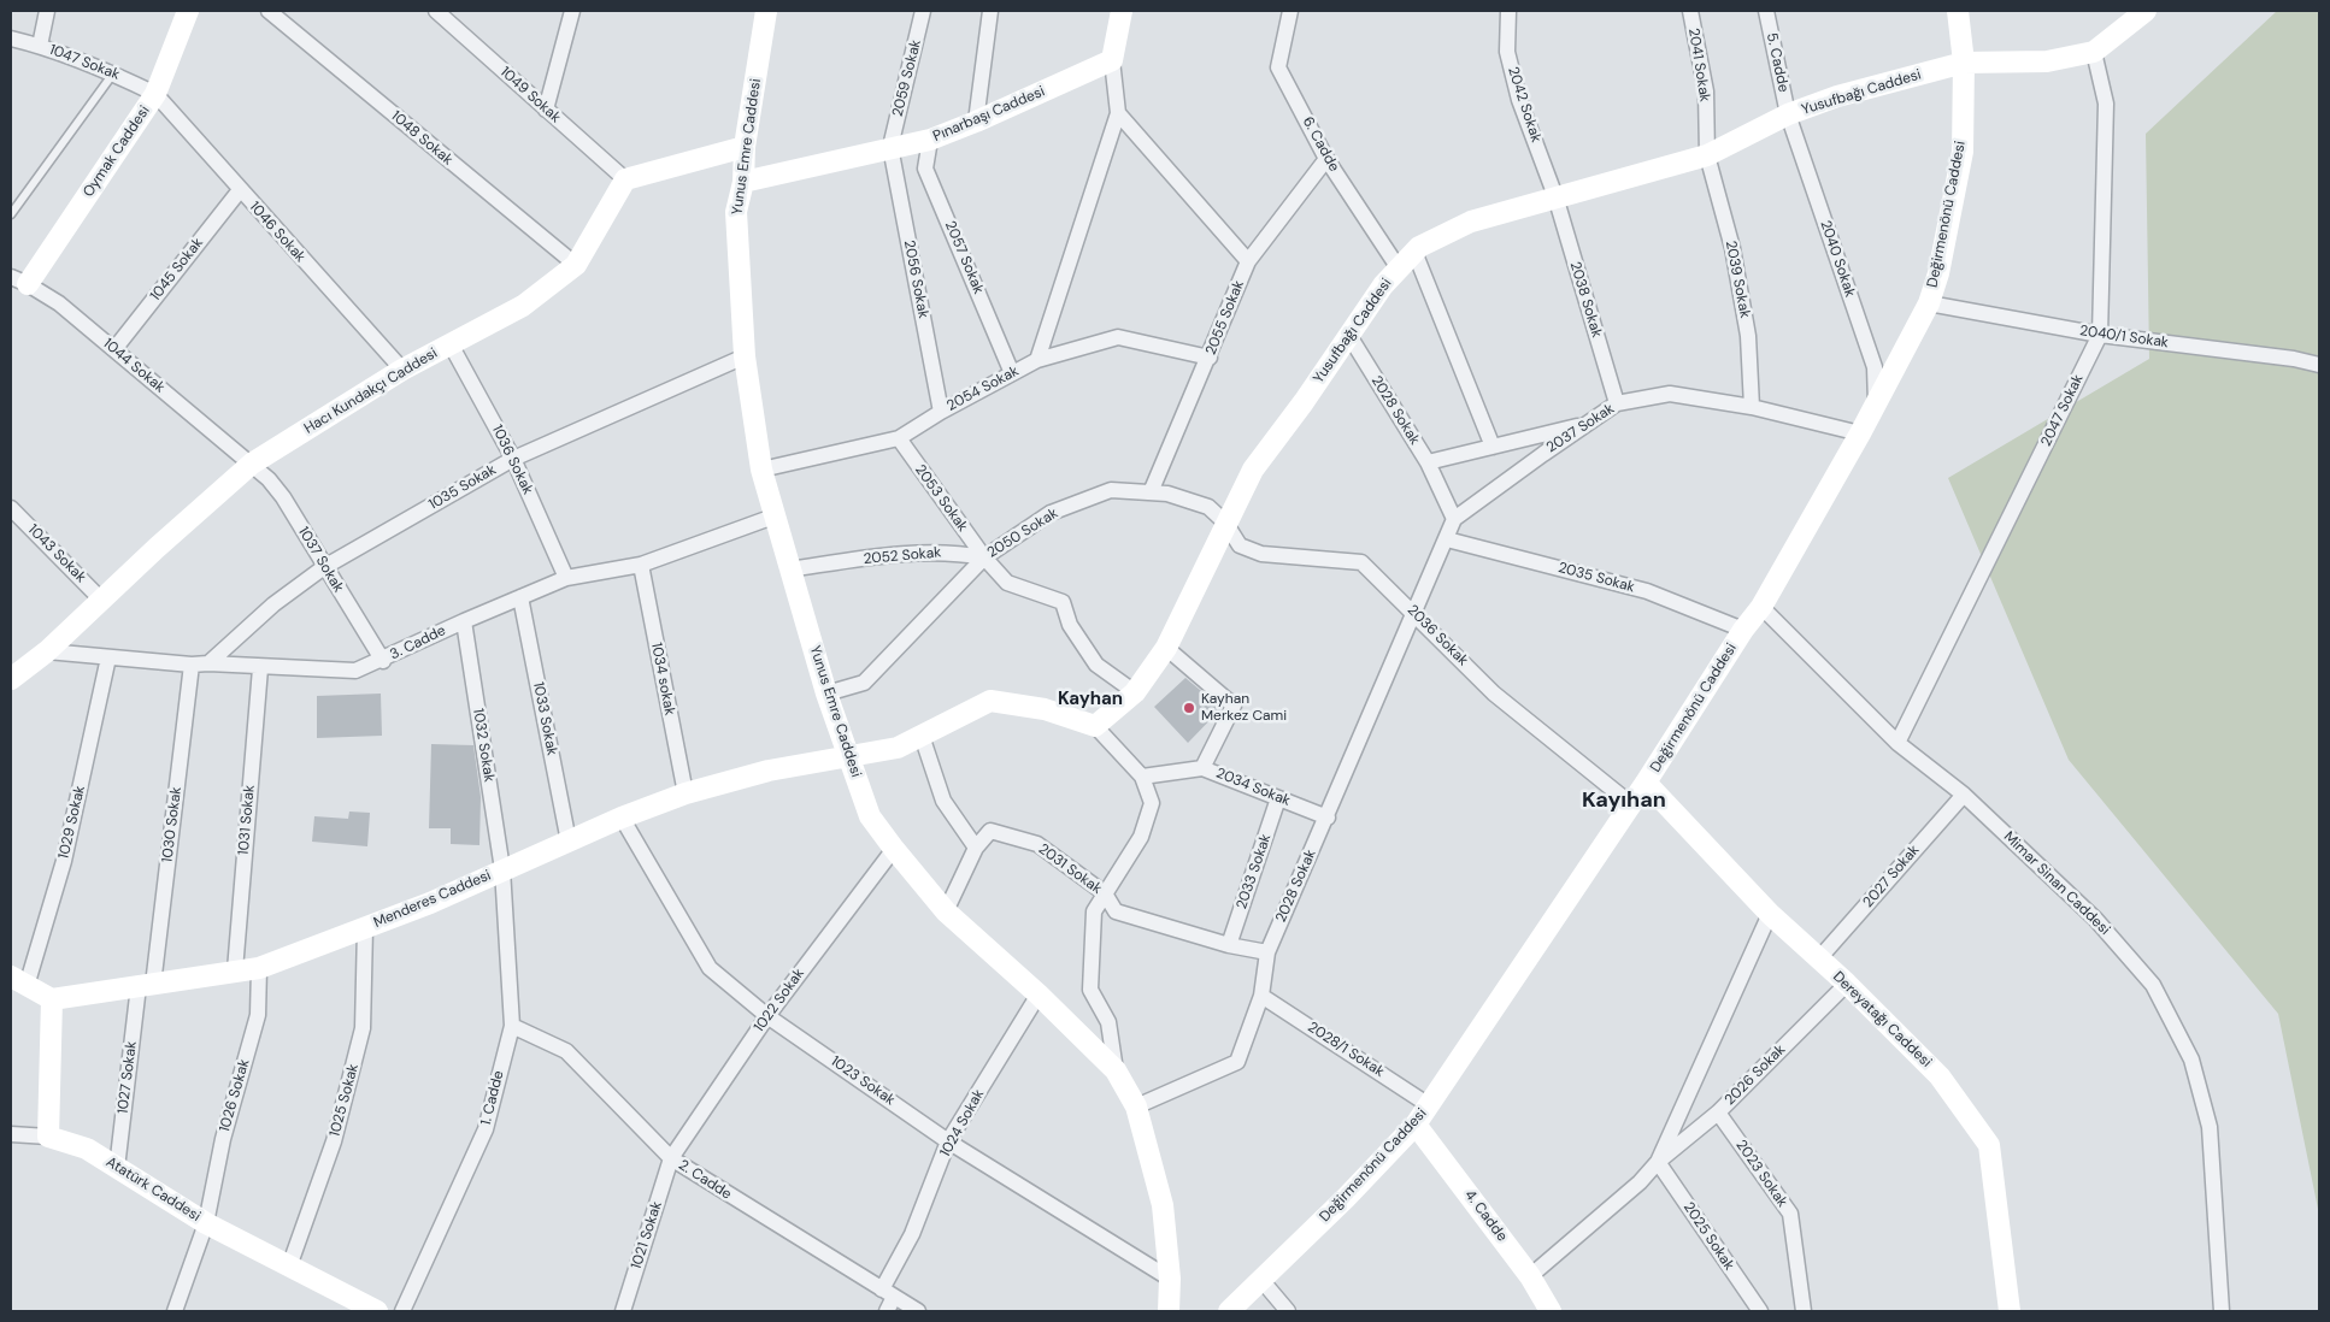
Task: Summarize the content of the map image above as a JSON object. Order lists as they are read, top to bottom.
{
  "streets": {
    "street": [
      "1047 Sokak",
      "5. Cadde",
      "2041 Sokak",
      "2059 Sokak",
      "Yusufbağı Caddesi",
      "1049 Sokak",
      "2042 Sokak",
      "Pınarbaşı Caddesi",
      "1048 Sokak",
      "6. Cadde",
      "Yunus Emre Caddesi",
      "Oymak Caddesi",
      "Değirmenönü Caddesi",
      "1046 Sokak",
      "2057 Sokak",
      "2040 Sokak",
      "1045 Sokak",
      "2056 Sokak",
      "2039 Sokak",
      "2038 Sokak",
      "2055 Sokak",
      "2040/1 Sokak",
      "1044 Sokak",
      "2054 Sokak",
      "Hacı Kundakçı Caddesi",
      "2028 Sokak",
      "2047 Sokak",
      "2037 Sokak",
      "1036 Sokak",
      "1035 Sokak",
      "2053 Sokak",
      "2050 Sokak",
      "1043 Sokak",
      "2052 Sokak",
      "1037 Sokak",
      "2035 Sokak",
      "2036 Sokak",
      "3. Cadde",
      "1034 sokak",
      "1033 Sokak",
      "1032 Sokak",
      "2034 Sokak",
      "1031 Sokak",
      "1029 Sokak",
      "1030 Sokak",
      "2031 Sokak",
      "2033 Sokak",
      "2027 Sokak",
      "Mimar Sinan Caddesi",
      "Menderes Caddesi",
      "1022 Sokak",
      "Dereyatağı Caddesi",
      "2028/1 Sokak",
      "2026 Sokak",
      "1027 Sokak",
      "1023 Sokak",
      "1026 Sokak",
      "1. Cadde",
      "1025 Sokak",
      "1024 Sokak",
      "2023 Sokak",
      "2. Cadde",
      "Atatürk Caddesi",
      "4. Cadde",
      "1021 Sokak",
      "2025 Sokak"
    ]
  },
  "crossings": [
    ["1047 Sokak", "Oymak Caddesi"],
    ["1047 Sokak", "1046 Sokak"],
    ["5. Cadde", "Yusufbağı Caddesi"],
    ["5. Cadde", "2040 Sokak"],
    ["2041 Sokak", "Yusufbağı Caddesi"],
    ["2041 Sokak", "2039 Sokak"],
    ["2059 Sokak", "Pınarbaşı Caddesi"],
    ["2059 Sokak", "2056 Sokak"],
    ["Yusufbağı Caddesi", "2042 Sokak"],
    ["Yusufbağı Caddesi", "6. Cadde"],
    ["Yusufbağı Caddesi", "Değirmenönü Caddesi"],
    ["Yusufbağı Caddesi", "2040 Sokak"],
    ["Yusufbağı Caddesi", "2039 Sokak"],
    ["Yusufbağı Caddesi", "2038 Sokak"],
    ["Yusufbağı Caddesi", "2028 Sokak"],
    ["Yusufbağı Caddesi", "2047 Sokak"],
    ["Yusufbağı Caddesi", "2050 Sokak"],
    ["Yusufbağı Caddesi", "2036 Sokak"],
    ["1049 Sokak", "Hacı Kundakçı Caddesi"],
    ["2042 Sokak", "2038 Sokak"],
    ["Pınarbaşı Caddesi", "Yunus Emre Caddesi"],
    ["Pınarbaşı Caddesi", "2057 Sokak"],
    ["Pınarbaşı Caddesi", "2056 Sokak"],
    ["1048 Sokak", "Hacı Kundakçı Caddesi"],
    ["6. Cadde", "2055 Sokak"],
    ["Yunus Emre Caddesi", "2054 Sokak"],
    ["Yunus Emre Caddesi", "2028 Sokak"],
    ["Yunus Emre Caddesi", "1035 Sokak"],
    ["Yunus Emre Caddesi", "2050 Sokak"],
    ["Yunus Emre Caddesi", "2052 Sokak"],
    ["Yunus Emre Caddesi", "3. Cadde"],
    ["Yunus Emre Caddesi", "Menderes Caddesi"],
    ["Yunus Emre Caddesi", "1022 Sokak"],
    ["Yunus Emre Caddesi", "1023 Sokak"],
    ["Yunus Emre Caddesi", "1024 Sokak"],
    ["Oymak Caddesi", "1046 Sokak"],
    ["Oymak Caddesi", "1044 Sokak"],
    ["Değirmenönü Caddesi", "2040 Sokak"],
    ["Değirmenönü Caddesi", "2040/1 Sokak"],
    ["Değirmenönü Caddesi", "2037 Sokak"],
    ["Değirmenönü Caddesi", "2035 Sokak"],
    ["Değirmenönü Caddesi", "2036 Sokak"],
    ["Değirmenönü Caddesi", "Mimar Sinan Caddesi"],
    ["Değirmenönü Caddesi", "Dereyatağı Caddesi"],
    ["Değirmenönü Caddesi", "2028/1 Sokak"],
    ["Değirmenönü Caddesi", "4. Cadde"],
    ["1046 Sokak", "1045 Sokak"],
    ["1046 Sokak", "Hacı Kundakçı Caddesi"],
    ["2057 Sokak", "2054 Sokak"],
    ["1045 Sokak", "1044 Sokak"],
    ["2056 Sokak", "2054 Sokak"],
    ["2039 Sokak", "2037 Sokak"],
    ["2038 Sokak", "2037 Sokak"],
    ["2055 Sokak", "2054 Sokak"],
    ["2055 Sokak", "2050 Sokak"],
    ["2040/1 Sokak", "2047 Sokak"],
    ["1044 Sokak", "Hacı Kundakçı Caddesi"],
    ["1044 Sokak", "1037 Sokak"],
    ["2054 Sokak", "2053 Sokak"],
    ["Hacı Kundakçı Caddesi", "1036 Sokak"],
    ["Hacı Kundakçı Caddesi", "1043 Sokak"],
    ["Hacı Kundakçı Caddesi", "1037 Sokak"],
    ["Hacı Kundakçı Caddesi", "3. Cadde"],
    ["2028 Sokak", "2037 Sokak"],
    ["2028 Sokak", "2036 Sokak"],
    ["2028 Sokak", "2034 Sokak"],
    ["2028 Sokak", "2031 Sokak"],
    ["2028 Sokak", "2028/1 Sokak"],
    ["2047 Sokak", "Mimar Sinan Caddesi"],
    ["1036 Sokak", "1035 Sokak"],
    ["1036 Sokak", "3. Cadde"],
    ["1035 Sokak", "1037 Sokak"],
    ["1035 Sokak", "3. Cadde"],
    ["2053 Sokak", "2050 Sokak"],
    ["2053 Sokak", "2052 Sokak"],
    ["2050 Sokak", "2052 Sokak"],
    ["2050 Sokak", "2036 Sokak"],
    ["1037 Sokak", "3. Cadde"],
    ["3. Cadde", "1034 sokak"],
    ["3. Cadde", "1033 Sokak"],
    ["3. Cadde", "1032 Sokak"],
    ["3. Cadde", "1031 Sokak"],
    ["3. Cadde", "1029 Sokak"],
    ["3. Cadde", "1030 Sokak"],
    ["1034 sokak", "Menderes Caddesi"],
    ["1033 Sokak", "Menderes Caddesi"],
    ["1032 Sokak", "Menderes Caddesi"],
    ["1032 Sokak", "1. Cadde"],
    ["2034 Sokak", "2033 Sokak"],
    ["1031 Sokak", "Menderes Caddesi"],
    ["1030 Sokak", "Menderes Caddesi"],
    ["1030 Sokak", "1027 Sokak"],
    ["2031 Sokak", "2033 Sokak"],
    ["2027 Sokak", "Mimar Sinan Caddesi"],
    ["2027 Sokak", "Dereyatağı Caddesi"],
    ["Menderes Caddesi", "1027 Sokak"],
    ["Menderes Caddesi", "1023 Sokak"],
    ["Menderes Caddesi", "1026 Sokak"],
    ["Menderes Caddesi", "1. Cadde"],
    ["Menderes Caddesi", "1025 Sokak"],
    ["1022 Sokak", "1023 Sokak"],
    ["1022 Sokak", "2. Cadde"],
    ["1022 Sokak", "1021 Sokak"],
    ["Dereyatağı Caddesi", "2026 Sokak"],
    ["2026 Sokak", "2023 Sokak"],
    ["2026 Sokak", "2025 Sokak"],
    ["1027 Sokak", "Atatürk Caddesi"],
    ["1023 Sokak", "1024 Sokak"],
    ["1026 Sokak", "Atatürk Caddesi"],
    ["1. Cadde", "2. Cadde"],
    ["1025 Sokak", "Atatürk Caddesi"],
    ["1024 Sokak", "2. Cadde"],
    ["2. Cadde", "1021 Sokak"]
  ],
  "districts": ["Kayhan", "Kayıhan"],
  "places": ["Kayhan Merkez Cami"]
}
